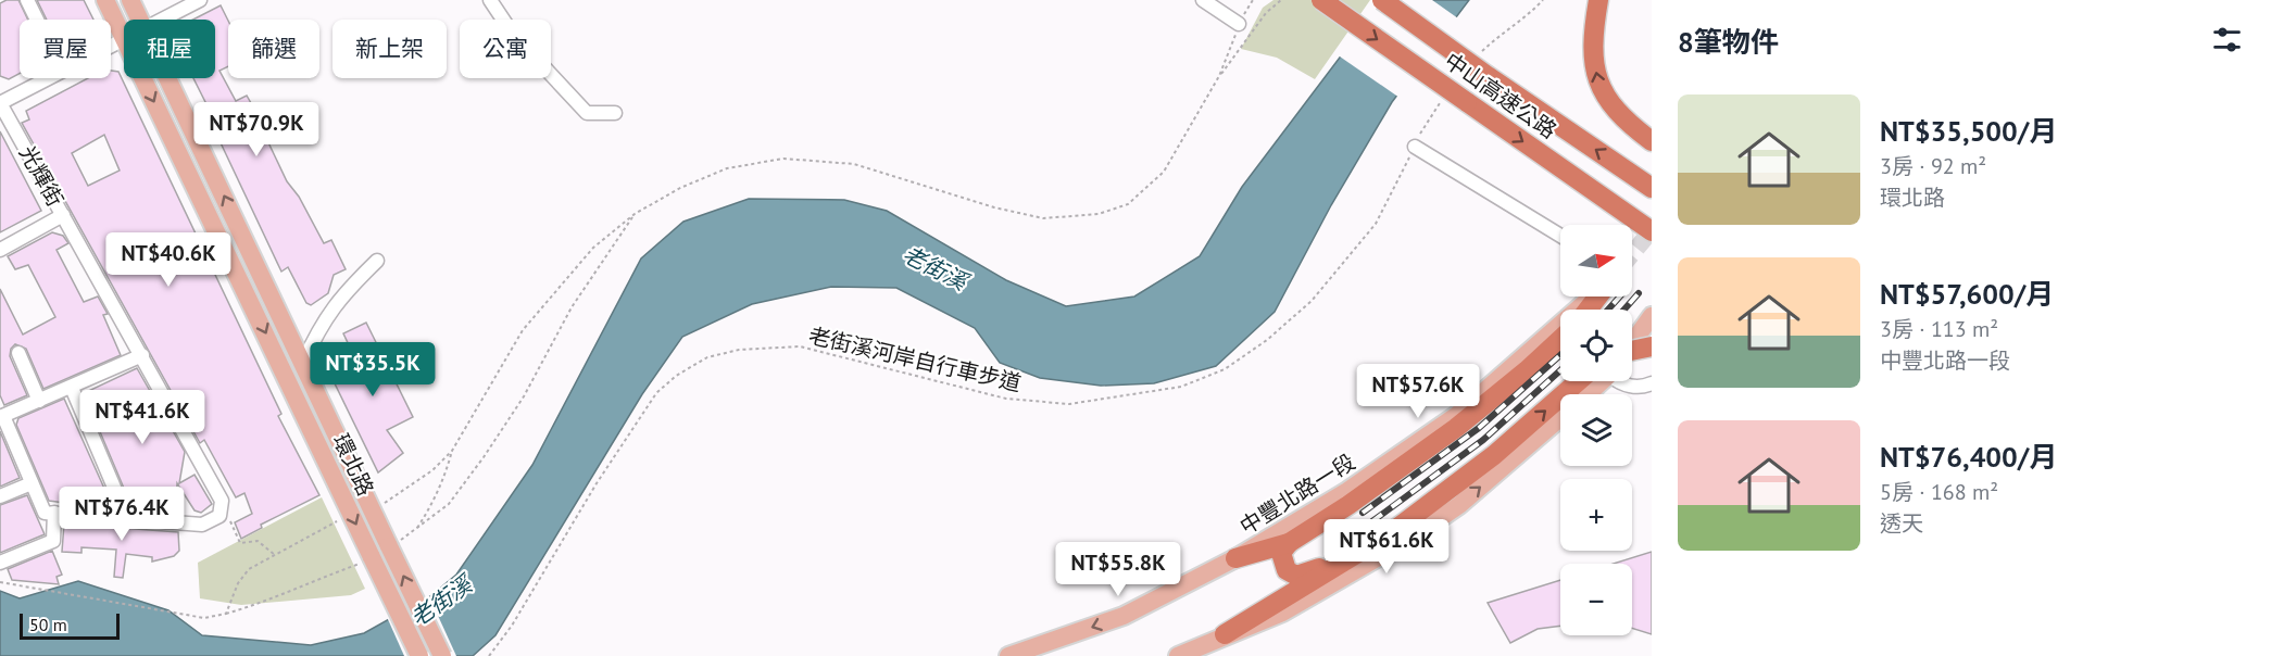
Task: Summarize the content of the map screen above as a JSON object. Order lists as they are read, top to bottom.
{
  "streets": {
    "highway": ["中山高速公路"],
    "main road": ["環北路", "中豐北路一段"],
    "street": ["光輝街"],
    "path": ["老街溪河岸自行車步道"]
  },
  "water": ["老街溪"],
  "scale_bar": "50 m",
  "north": "right",
  "page": {
    "heading": "8筆物件",
    "chip": [
      "買屋",
      "租屋",
      "篩選",
      "新上架",
      "公寓"
    ],
    "list": [
      {
        "name": "NT$35,500/月",
        "note": "3房 · 92 m² · 環北路"
      },
      {
        "name": "NT$57,600/月",
        "note": "3房 · 113 m² · 中豐北路一段"
      },
      {
        "name": "NT$76,400/月",
        "note": "5房 · 168 m² · 透天"
      }
    ],
    "price": [
      "NT$70.9K",
      "NT$40.6K",
      "NT$35.5K",
      "NT$57.6K",
      "NT$41.6K",
      "NT$76.4K",
      "NT$61.6K",
      "NT$55.8K"
    ],
    "map_buttons": ["+", "−"],
    "scale": "50 m"
  }
}
